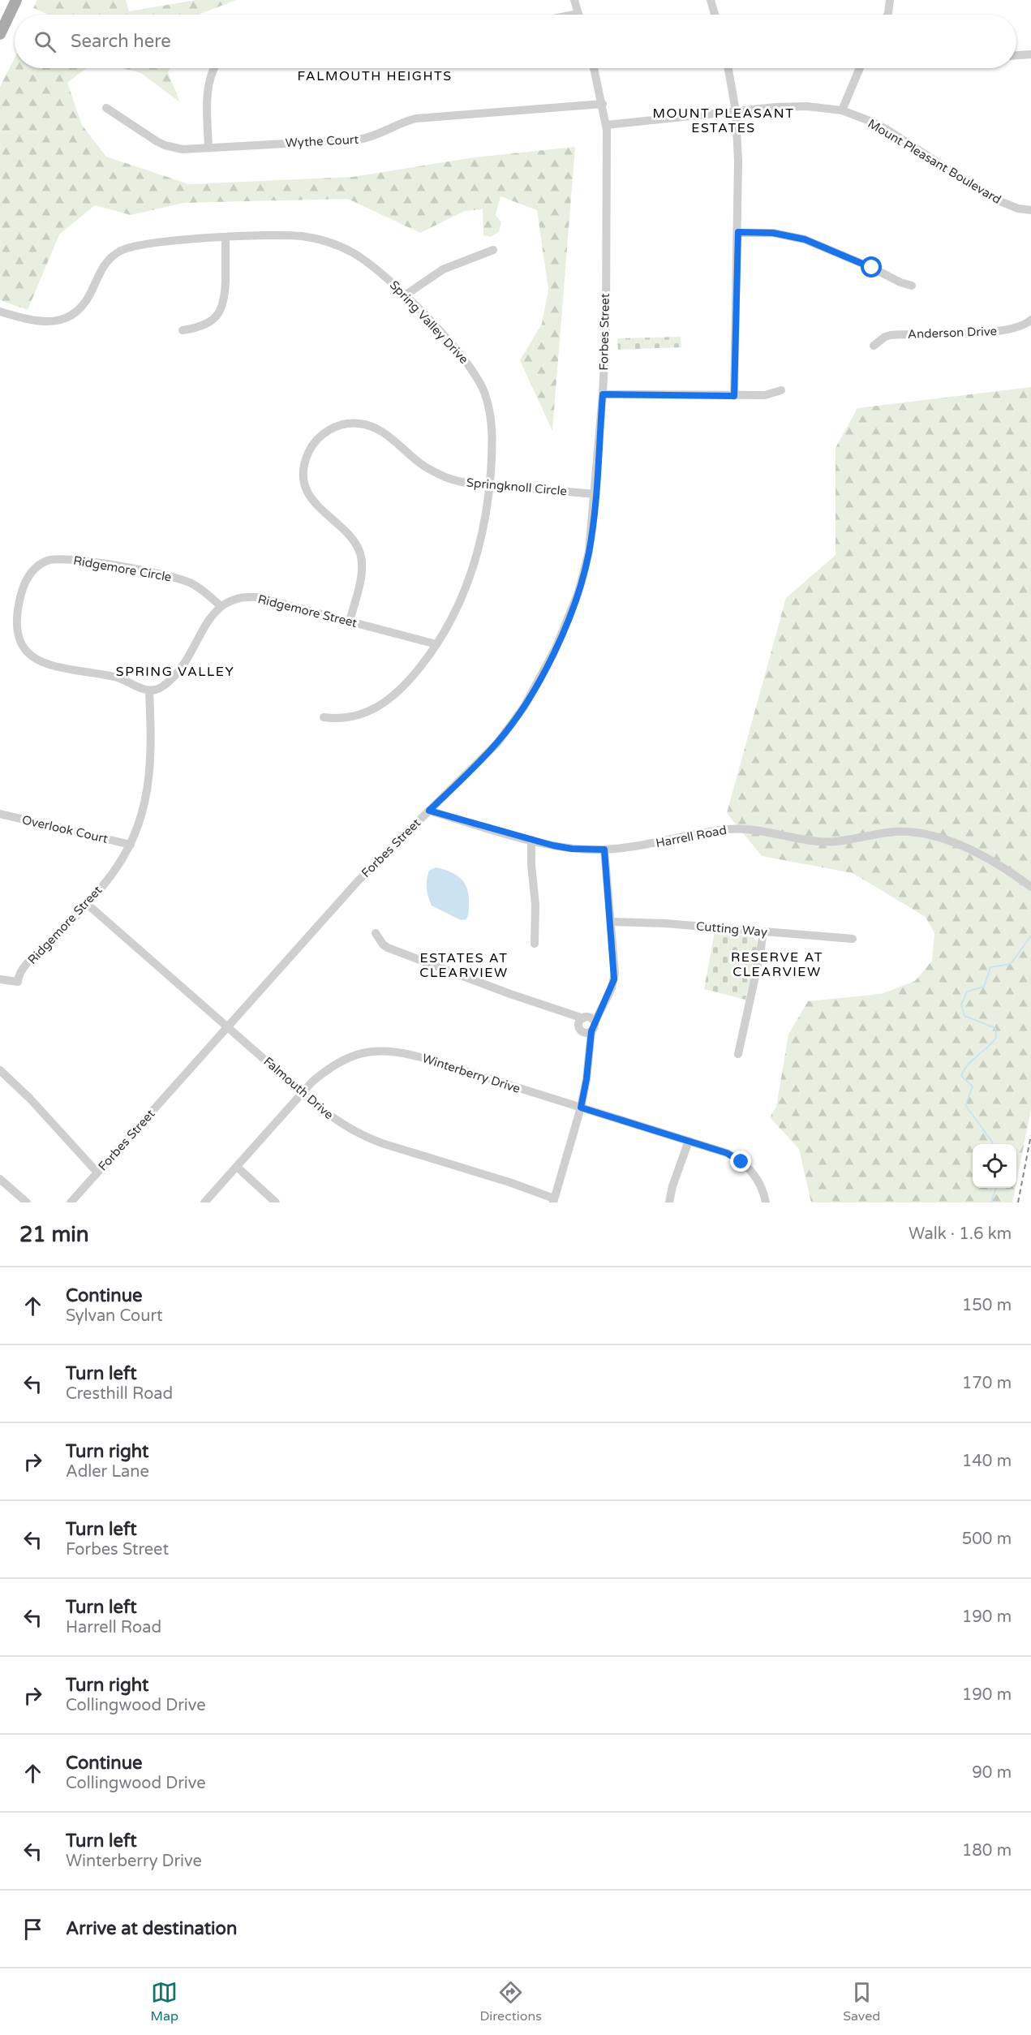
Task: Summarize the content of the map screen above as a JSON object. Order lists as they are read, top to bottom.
{
  "streets": {
    "street": [
      "Wythe Court",
      "Mount Pleasant Boulevard",
      "Spring Valley Drive",
      "Forbes Street",
      "Anderson Drive",
      "Springknoll Circle",
      "Ridgemore Circle",
      "Ridgemore Street",
      "Overlook Court",
      "Harrell Road",
      "Cutting Way",
      "Winterberry Drive",
      "Falmouth Drive"
    ]
  },
  "crossings": [
    ["Wythe Court", "Forbes Street"],
    ["Mount Pleasant Boulevard", "Forbes Street"],
    ["Spring Valley Drive", "Springknoll Circle"],
    ["Spring Valley Drive", "Ridgemore Street"],
    ["Forbes Street", "Springknoll Circle"],
    ["Forbes Street", "Harrell Road"],
    ["Forbes Street", "Falmouth Drive"],
    ["Springknoll Circle", "Ridgemore Street"],
    ["Ridgemore Circle", "Ridgemore Street"],
    ["Ridgemore Street", "Overlook Court"],
    ["Ridgemore Street", "Falmouth Drive"],
    ["Winterberry Drive", "Falmouth Drive"]
  ],
  "districts": [
    "FALMOUTH HEIGHTS",
    "MOUNT PLEASANT ESTATES",
    "SPRING VALLEY",
    "RESERVE AT CLEARVIEW",
    "ESTATES AT CLEARVIEW"
  ],
  "page": {
    "search": "Search here",
    "heading": ["21 min", "Walk · 1.6 km"],
    "list": [
      ["Continue", "Sylvan Court", "150 m"],
      ["Turn left", "Cresthill Road", "170 m"],
      ["Turn right", "Adler Lane", "140 m"],
      ["Turn left", "Forbes Street", "500 m"],
      ["Turn left", "Harrell Road", "190 m"],
      ["Turn right", "Collingwood Drive", "190 m"],
      ["Continue", "Collingwood Drive", "90 m"],
      ["Turn left", "Winterberry Drive", "180 m"],
      "Arrive at destination"
    ],
    "nav": ["Map", "Directions", "Saved"]
  }
}
